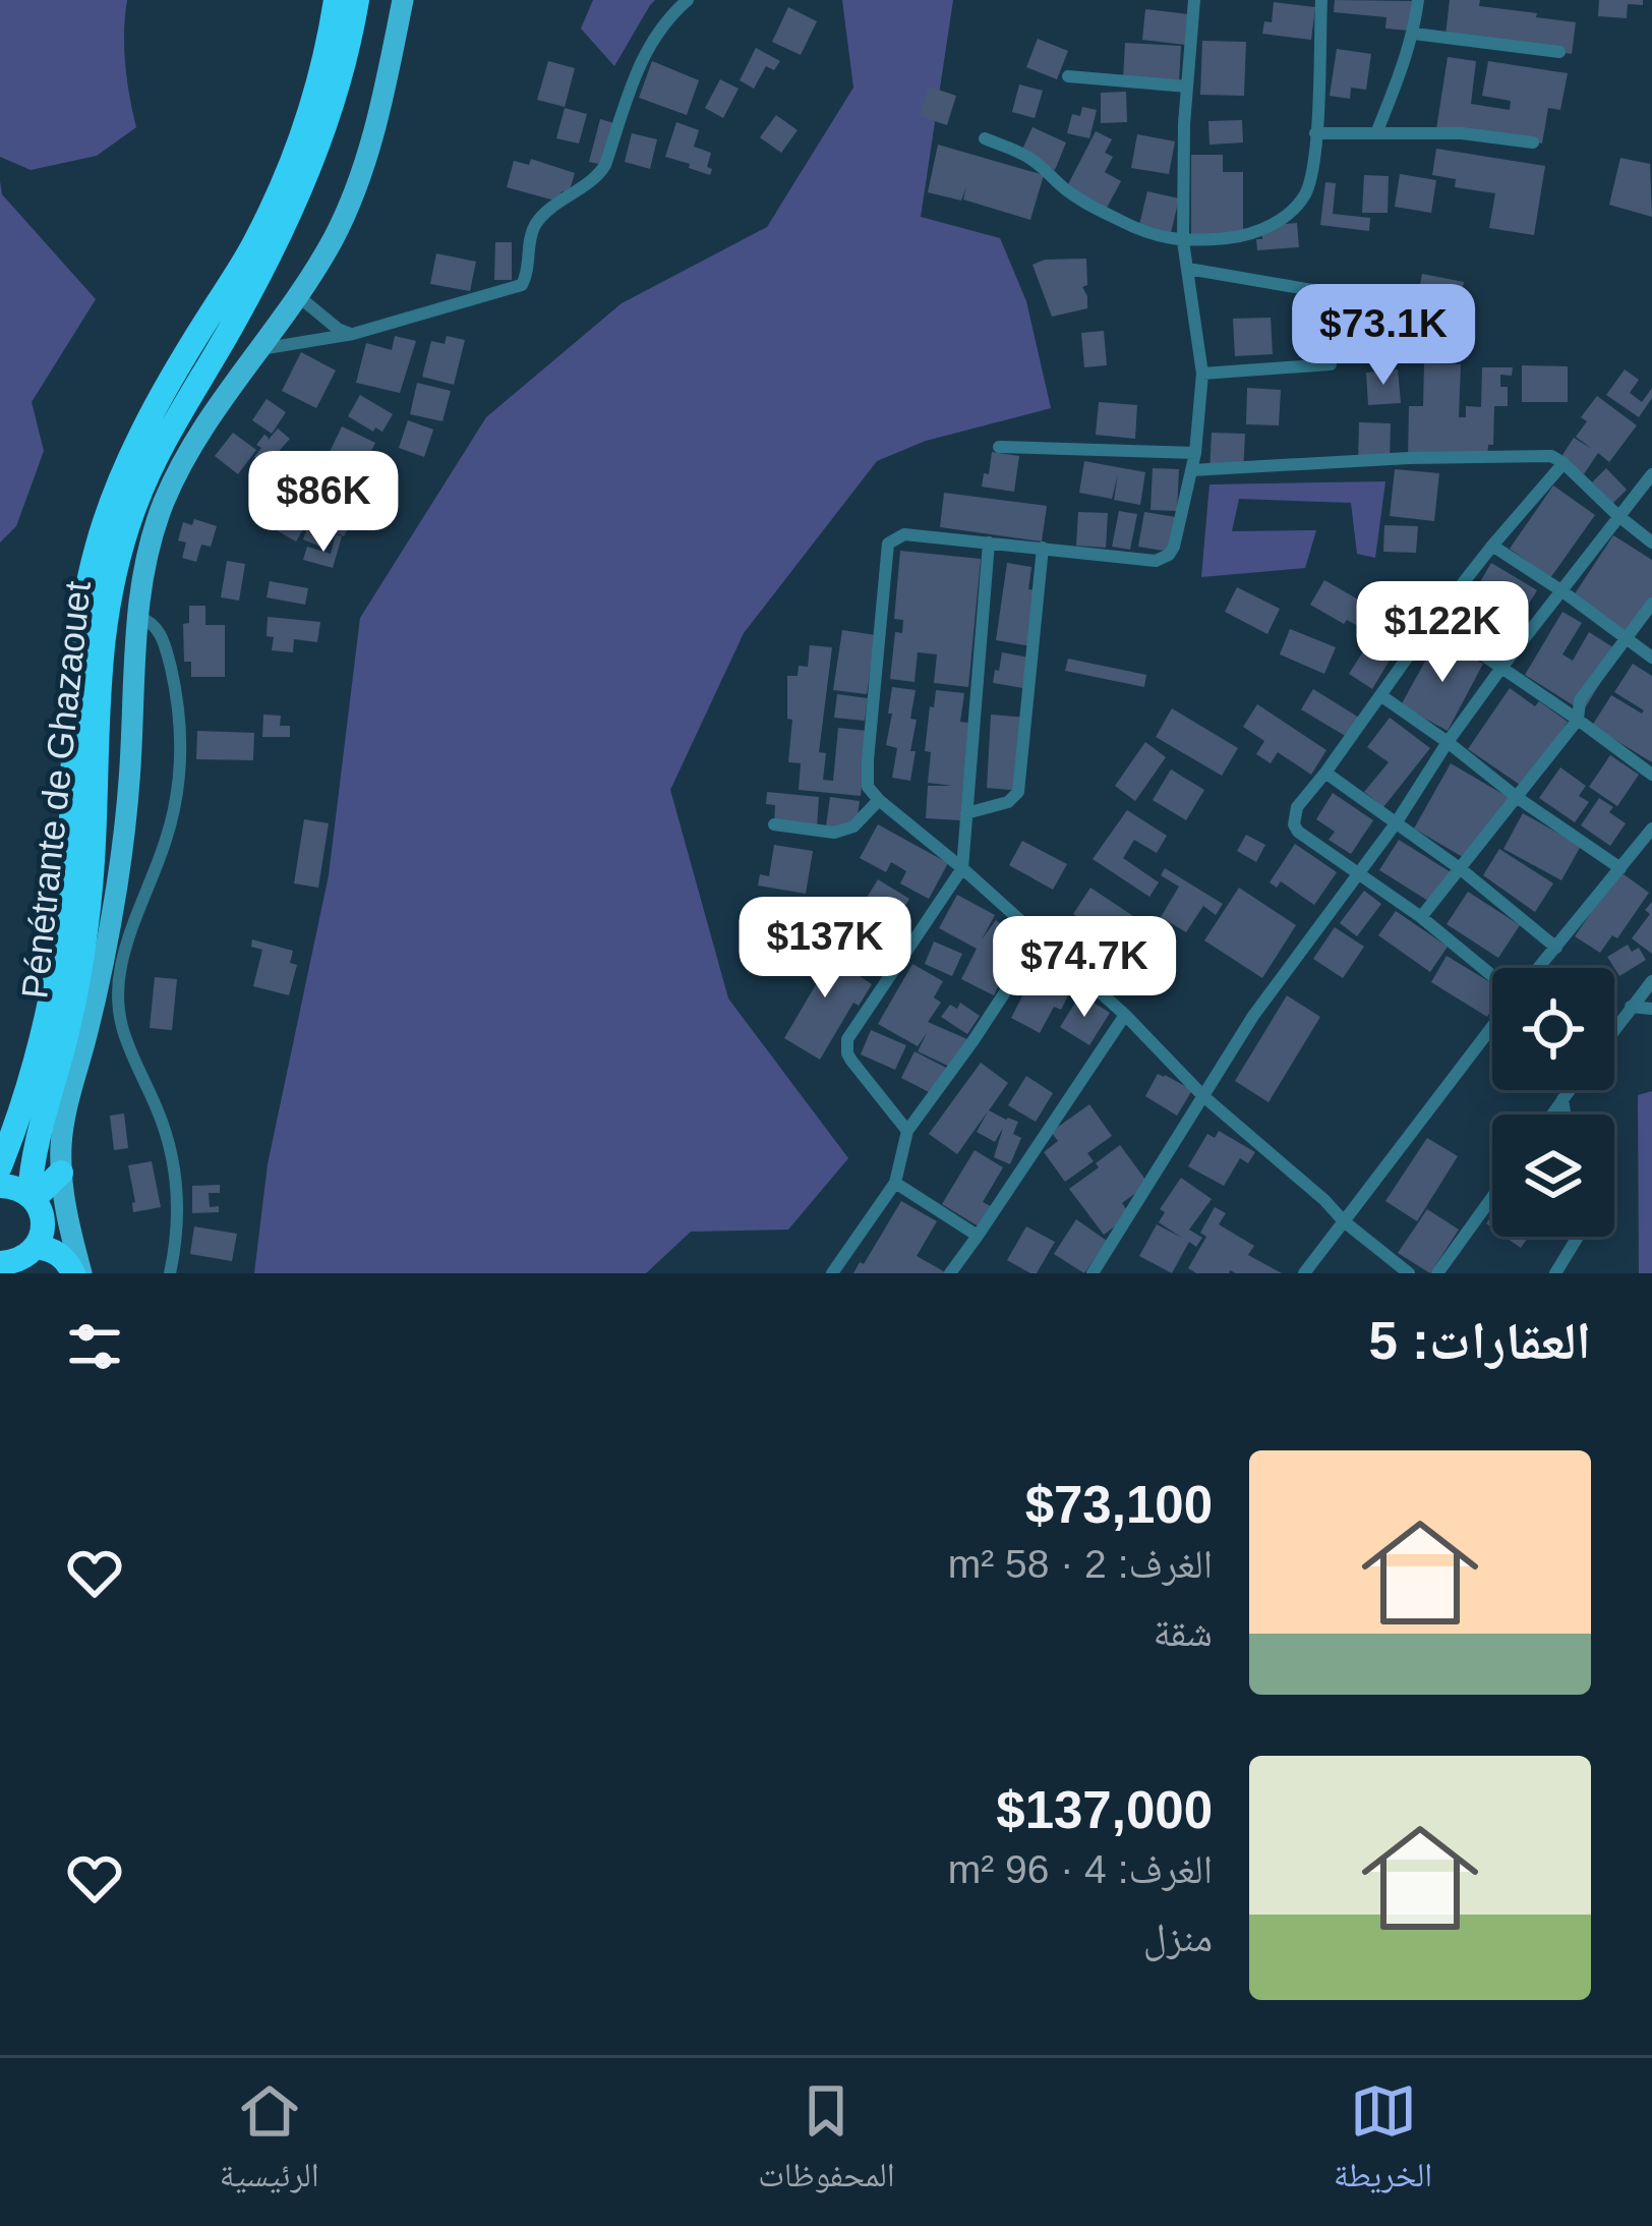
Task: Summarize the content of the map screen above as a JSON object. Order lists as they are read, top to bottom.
{
  "streets": {
    "highway": ["Pénétrante de Ghazaouet"]
  },
  "page": {
    "price": [
      "$73.1K",
      "$86K",
      "$122K",
      "$137K",
      "$74.7K"
    ],
    "heading": "العقارات: 5",
    "list": [
      {
        "name": "$73,100",
        "note": "الغرف: 2 · 58 m² · شقة"
      },
      {
        "name": "$137,000",
        "note": "الغرف: 4 · 96 m² · منزل"
      }
    ],
    "tabs": ["الخريطة", "المحفوظات", "الرئيسية"]
  }
}
